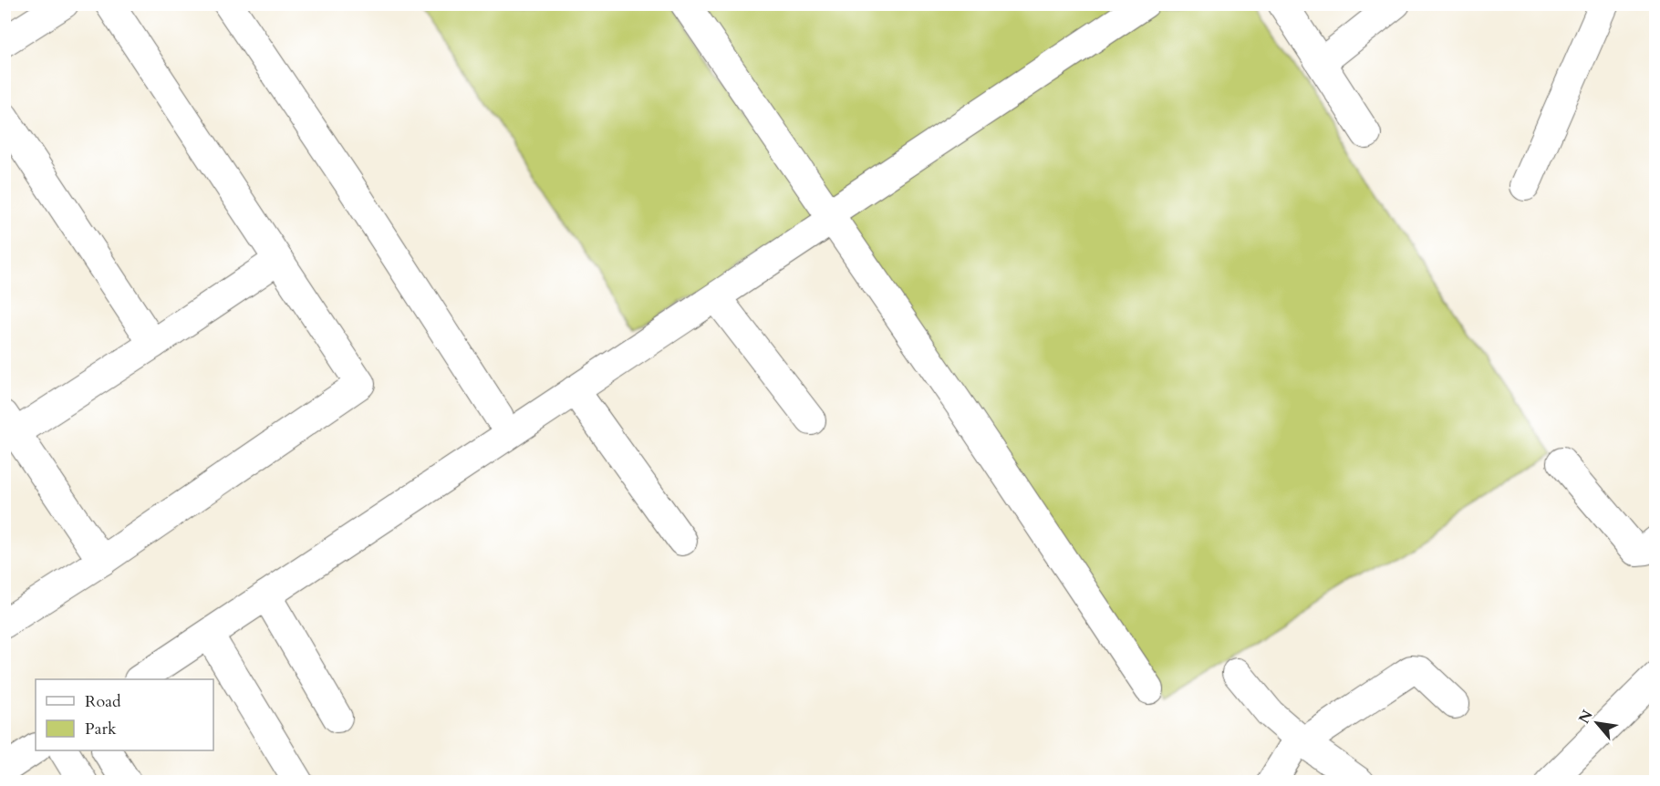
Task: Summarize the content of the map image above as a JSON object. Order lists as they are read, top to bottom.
{
  "legend": ["Road", "Park"],
  "north": "top left"
}
